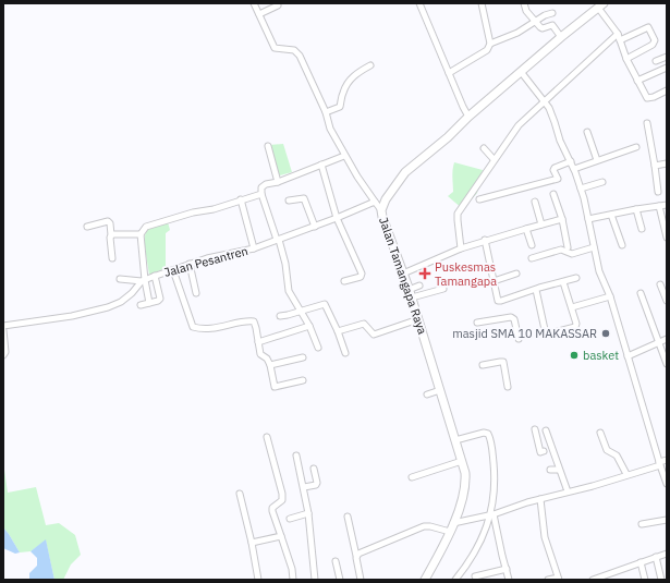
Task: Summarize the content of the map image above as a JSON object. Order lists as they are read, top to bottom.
{
  "streets": {
    "main road": ["Jalan Tamangapa Raya"],
    "street": ["Jalan Pesantren"]
  },
  "places": {
    "health": ["Puskesmas Tamangapa"],
    "other": ["masjid SMA 10 MAKASSAR", "basket"]
  }
}
